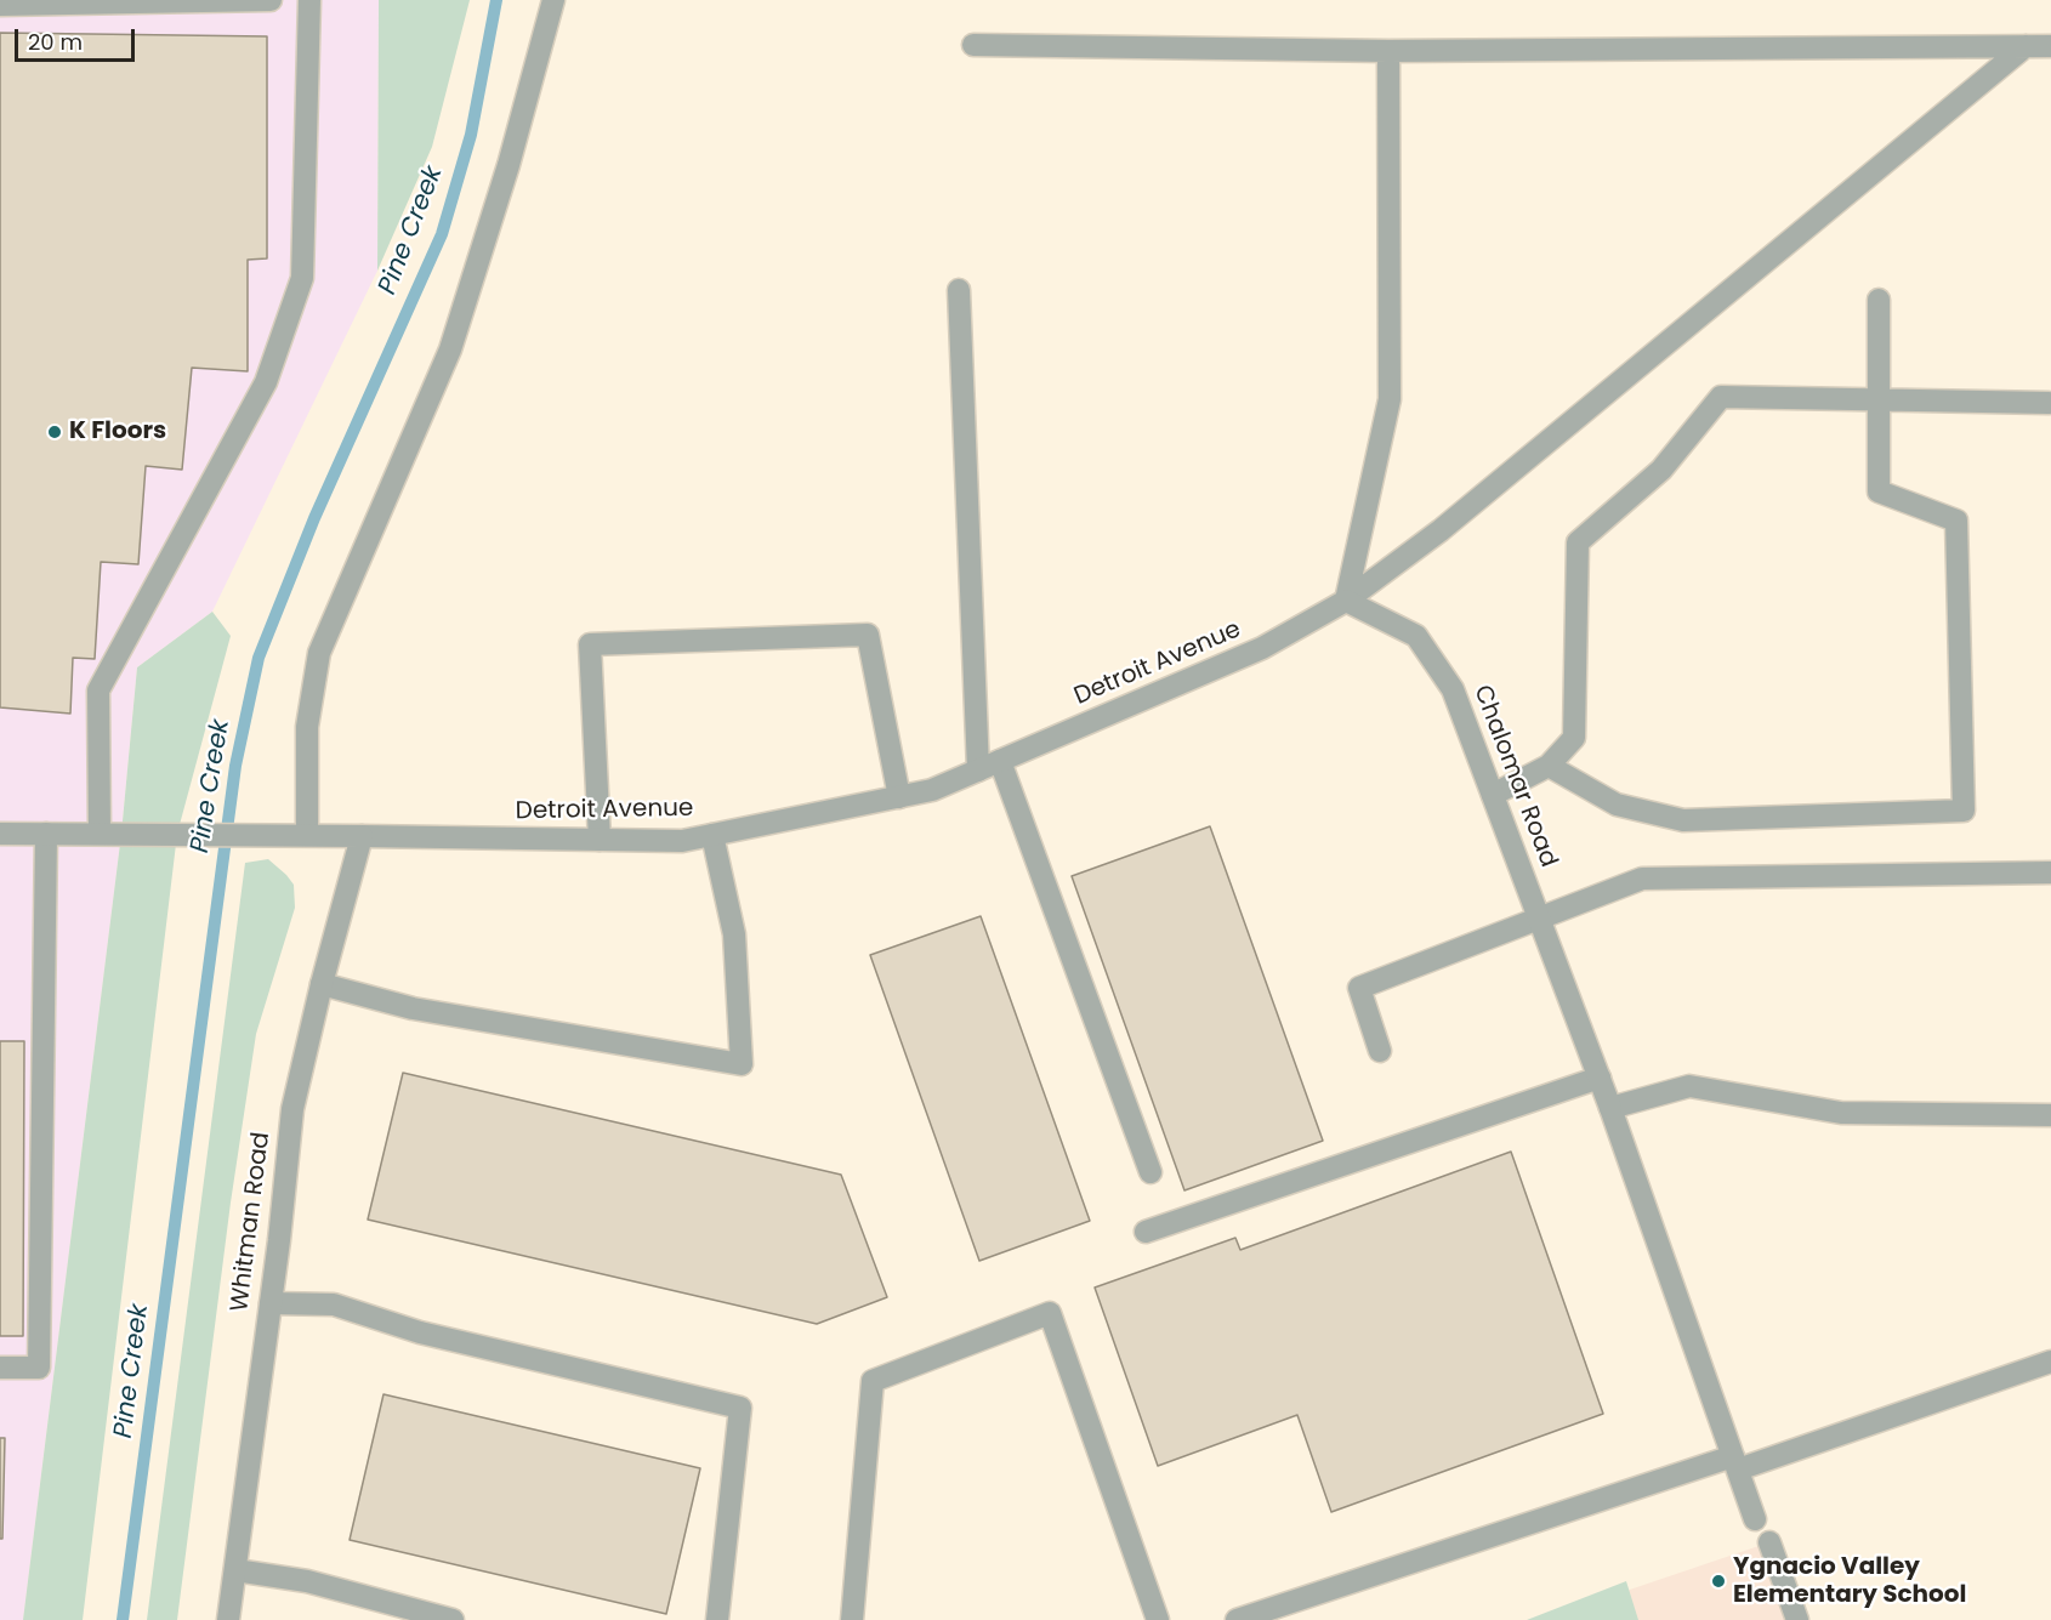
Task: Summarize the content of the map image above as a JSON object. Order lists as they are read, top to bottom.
{
  "streets": {
    "street": ["Detroit Avenue", "Chalomar Road", "Whitman Road"]
  },
  "crossings": [
    ["Detroit Avenue", "Chalomar Road"],
    ["Detroit Avenue", "Whitman Road"]
  ],
  "water": ["Pine Creek"],
  "places": ["K Floors", "Ygnacio Valley Elementary School"],
  "scale_bar": "20 m"
}
